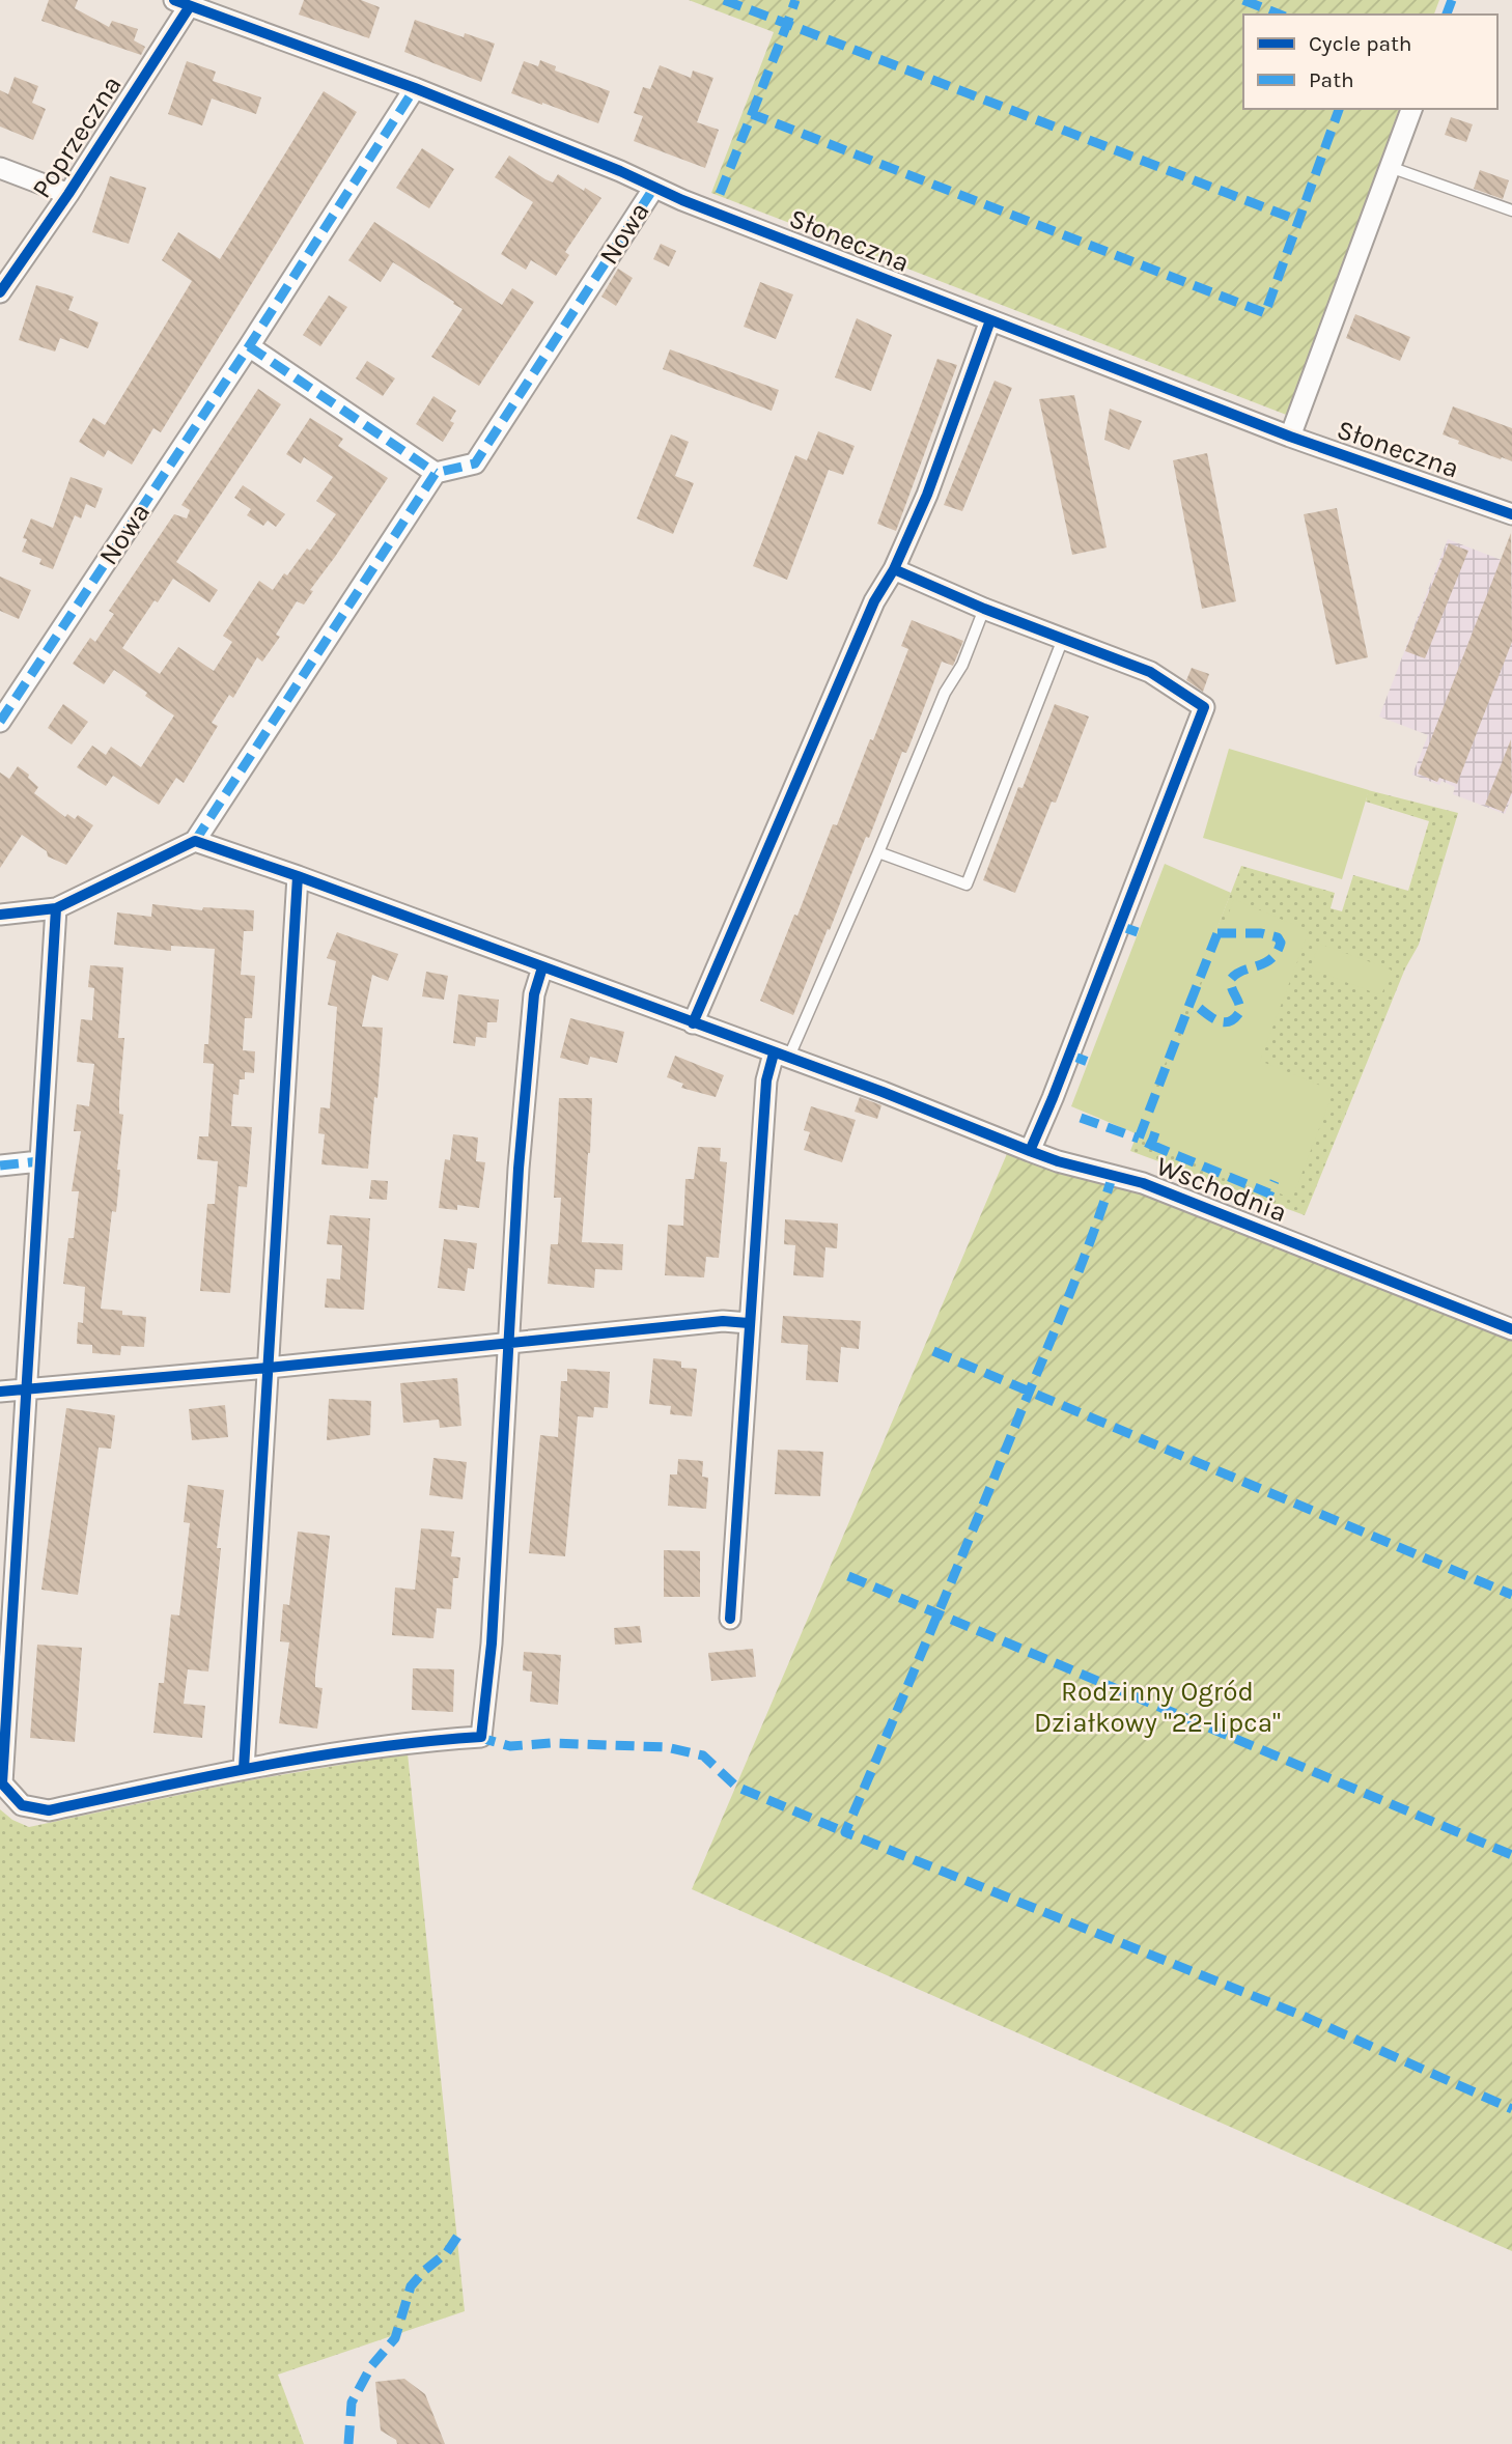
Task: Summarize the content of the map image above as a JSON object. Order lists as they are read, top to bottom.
{
  "streets": {
    "street": [
      "Poprzeczna",
      "Nowa",
      "Słoneczna",
      "Wschodnia"
    ]
  },
  "crossings": [
    ["Poprzeczna", "Słoneczna"],
    ["Nowa", "Słoneczna"]
  ],
  "parks": ["Rodzinny Ogród Działkowy \"22-lipca\""],
  "legend": ["Cycle path", "Path"]
}
